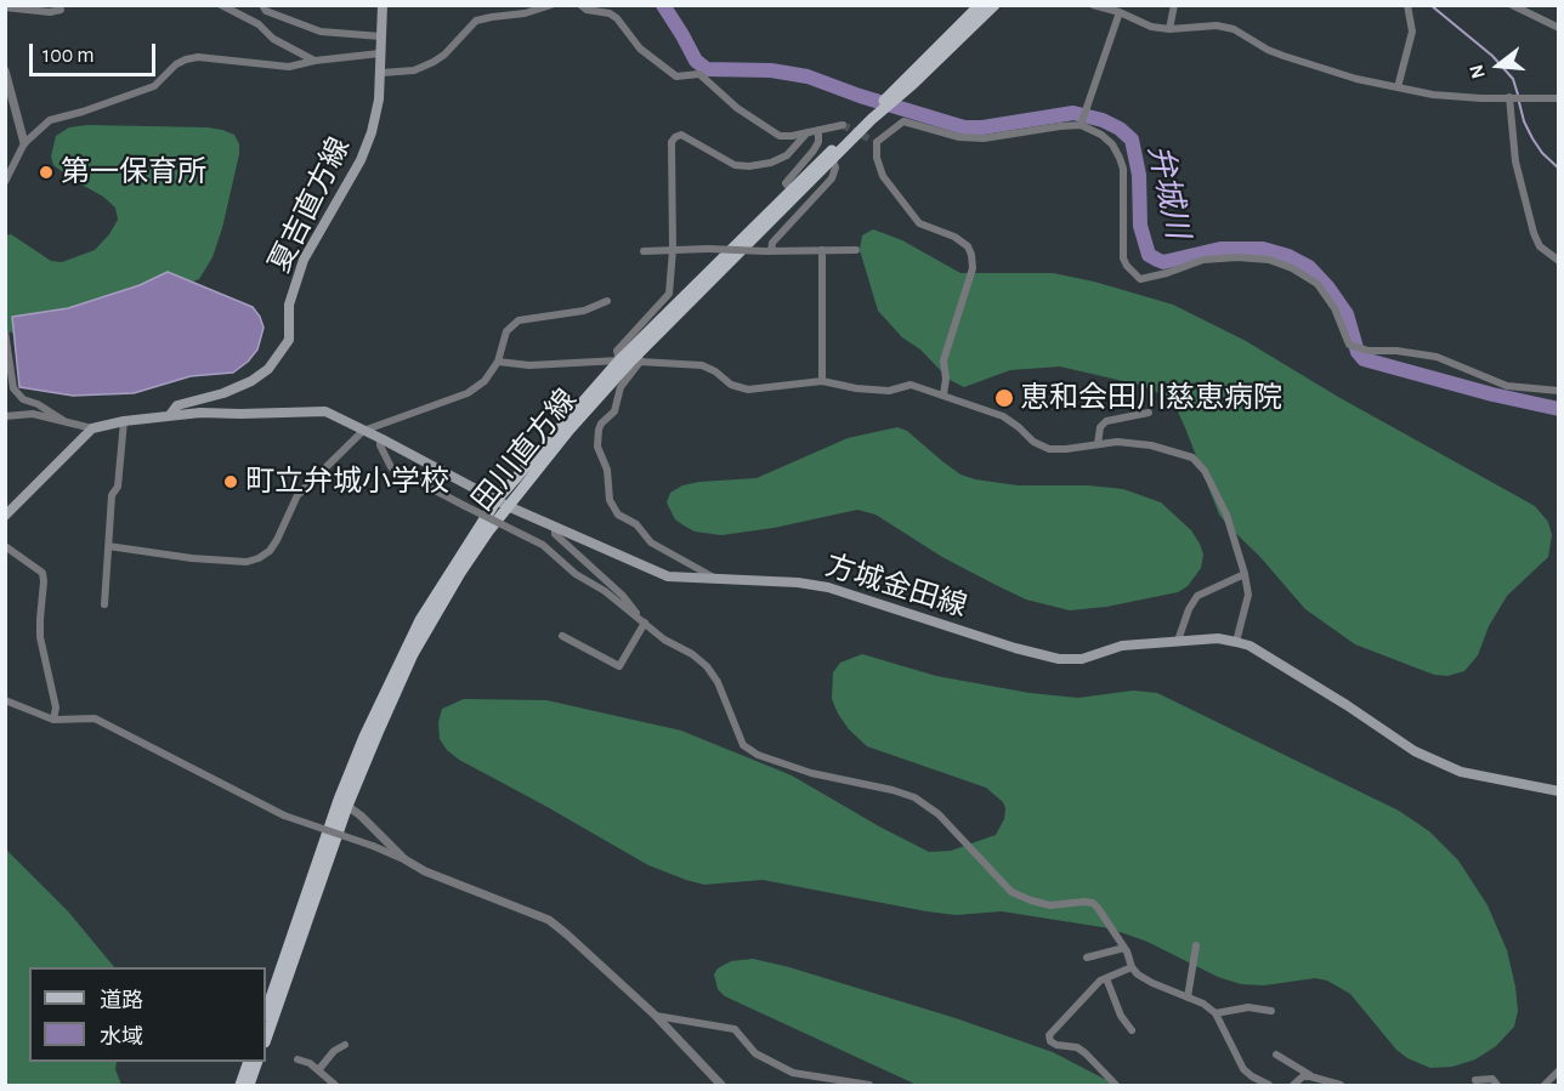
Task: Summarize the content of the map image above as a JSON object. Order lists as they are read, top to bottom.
{
  "streets": {
    "main road": ["夏吉直方線", "田川直方線", "方城金田線"]
  },
  "crossings": [
    ["夏吉直方線", "方城金田線"],
    ["田川直方線", "方城金田線"]
  ],
  "water": ["弁城川"],
  "places": ["第一保育所", "恵和会田川慈恵病院", "町立弁城小学校"],
  "legend": ["道路", "水域"],
  "scale_bar": "100 m",
  "north": "left"
}
